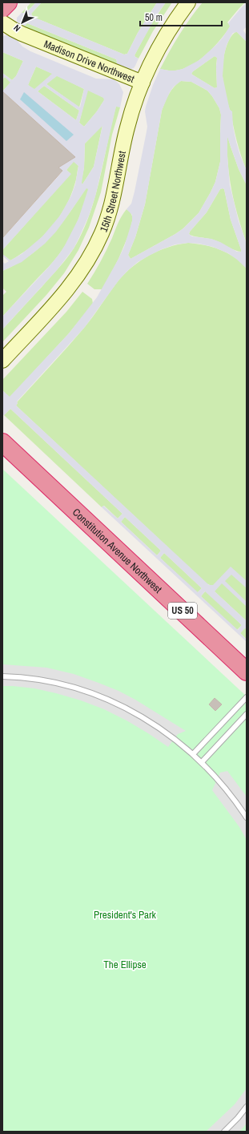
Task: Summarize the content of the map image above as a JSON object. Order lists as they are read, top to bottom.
{
  "streets": {
    "highway": ["Constitution Avenue Northwest", "US 50"],
    "main road": ["Madison Drive Northwest", "15th Street Northwest"]
  },
  "crossings": [
    ["Madison Drive Northwest", "15th Street Northwest"]
  ],
  "parks": ["President's Park", "The Ellipse"],
  "scale_bar": "50 m",
  "north": "bottom left"
}
